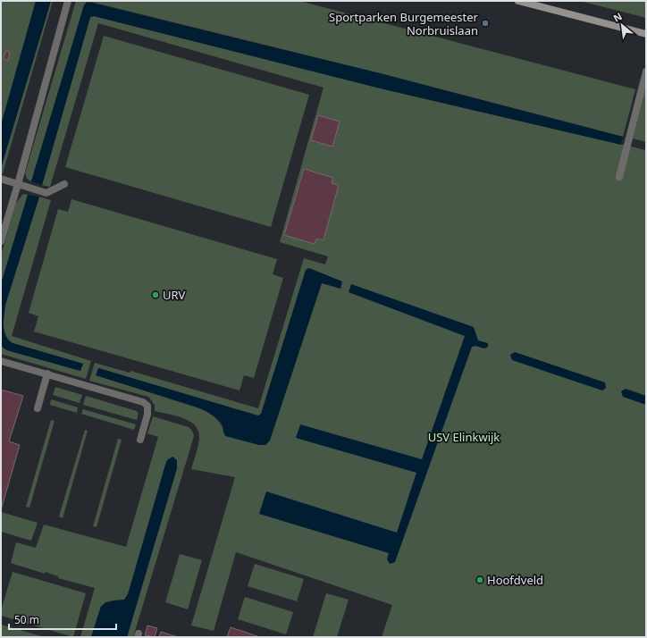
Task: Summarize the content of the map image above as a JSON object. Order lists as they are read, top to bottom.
{
  "parks": ["USV Elinkwijk"],
  "places": ["Sportparken Burgemeester Norbruislaan", "URV", "Hoofdveld"],
  "scale_bar": "50 m",
  "north": "top left"
}
